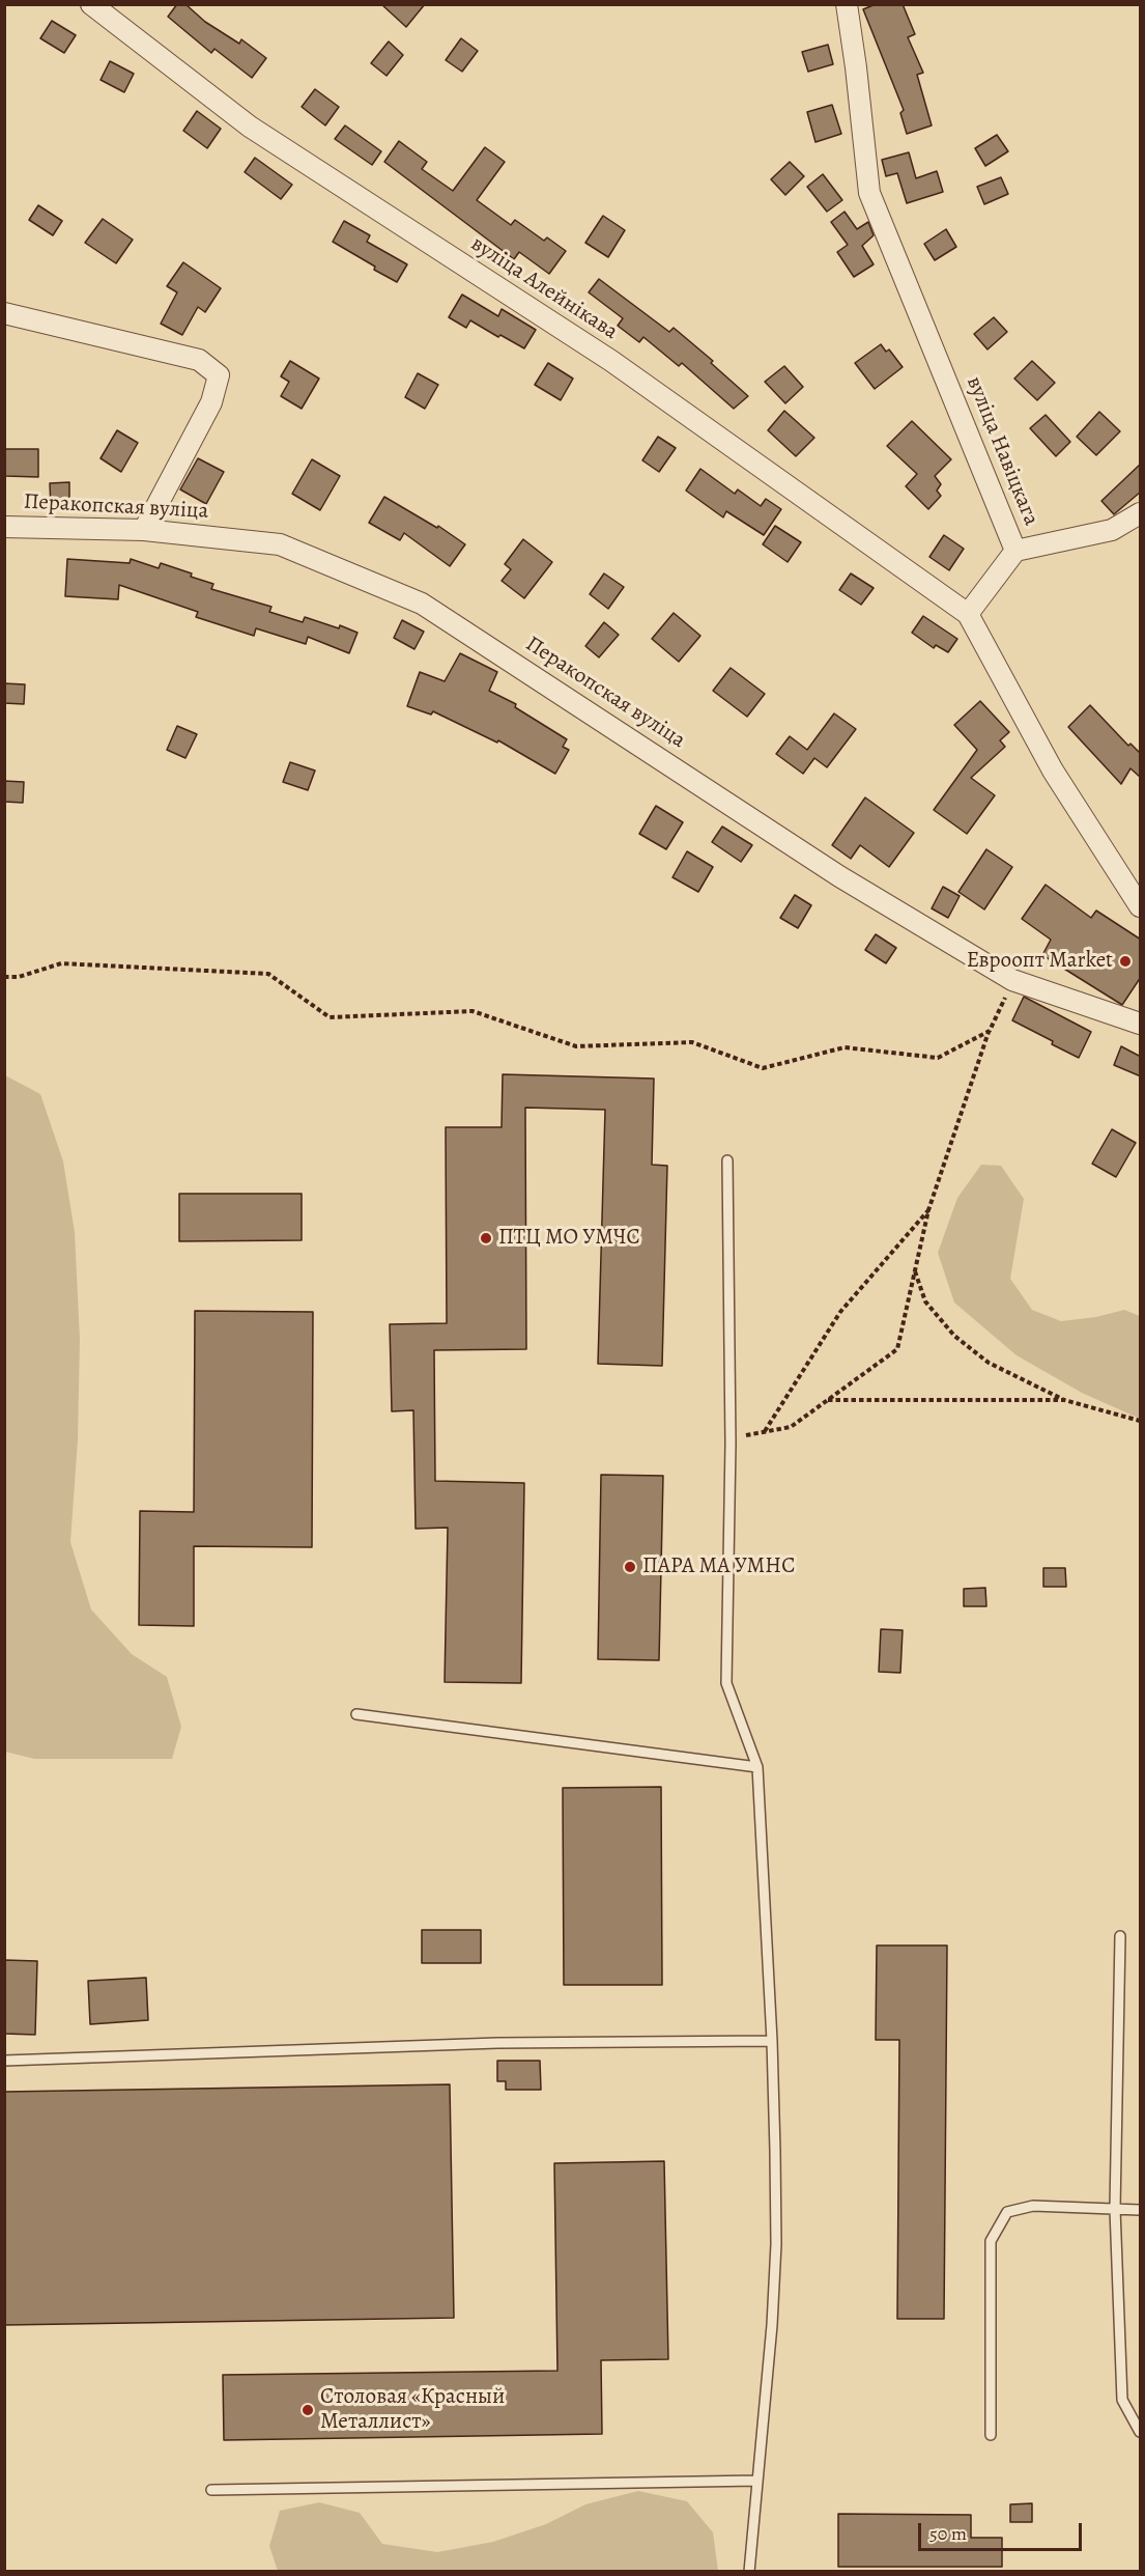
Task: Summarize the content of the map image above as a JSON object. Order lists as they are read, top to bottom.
{
  "streets": {
    "street": ["вуліца Алейнікава", "вуліца Навіцкага", "Перакопская вуліца"]
  },
  "crossings": [
    ["вуліца Алейнікава", "вуліца Навіцкага"]
  ],
  "places": [
    "Евроопт Market",
    "ПТЦ МО УМЧС",
    "ПАРА МА УМНС",
    "Столовая «Красный Металлист»"
  ],
  "scale_bar": "50 m"
}
